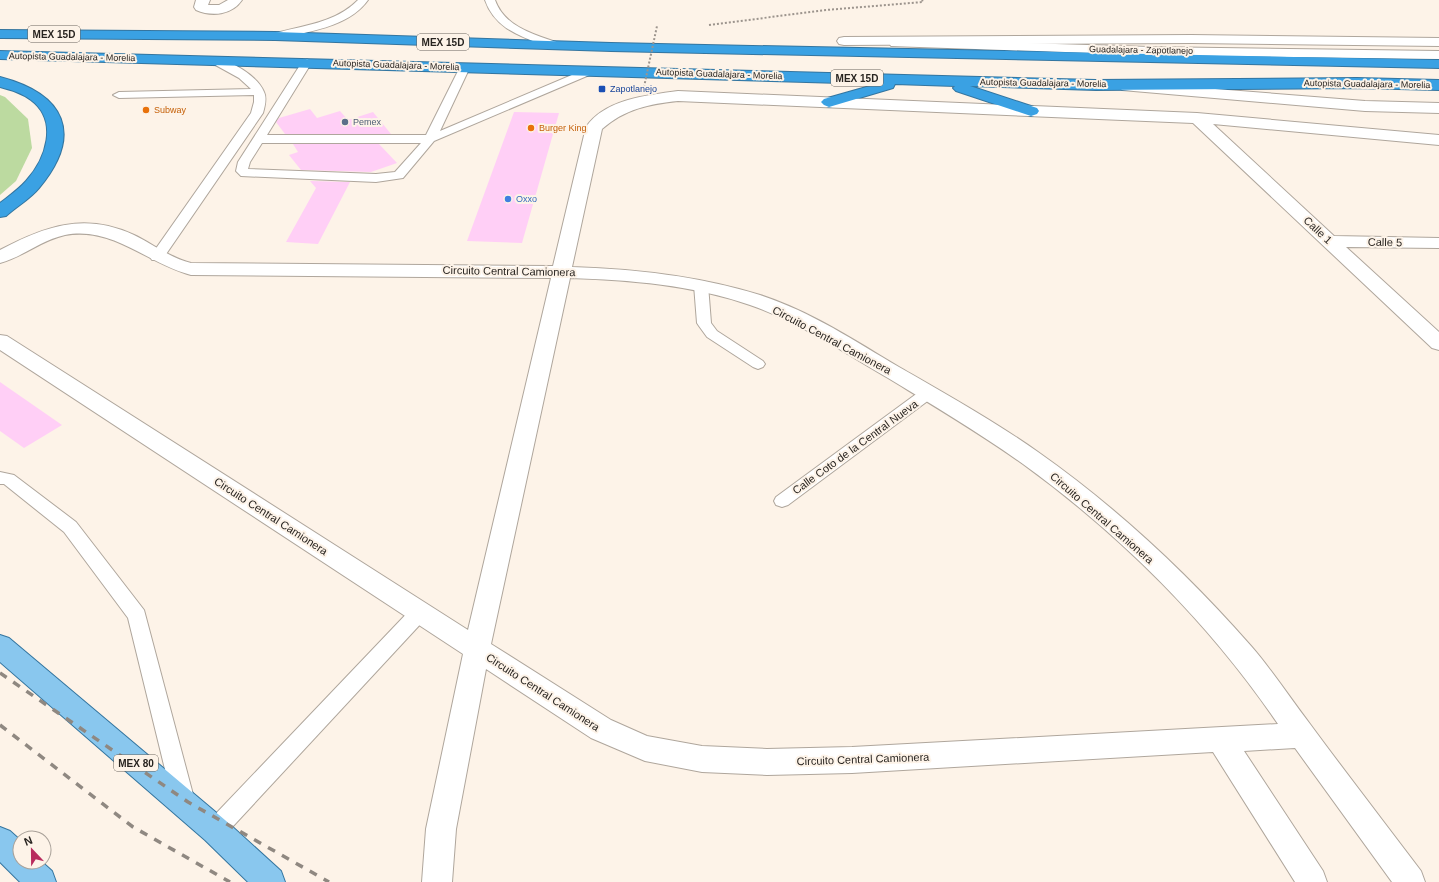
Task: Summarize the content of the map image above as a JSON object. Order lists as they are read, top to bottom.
{
  "streets": {
    "highway": ["MEX 15D", "Autopista Guadalajara - Morelia"],
    "main road": ["MEX 80"],
    "street": [
      "Guadalajara - Zapotlanejo",
      "Calle 1",
      "Calle 5",
      "Circuito Central Camionera"
    ],
    "lane": ["Calle Coto de la Central Nueva"]
  },
  "crossings": [
    ["Calle 1", "Calle 5"],
    ["Circuito Central Camionera", "Calle Coto de la Central Nueva"]
  ],
  "places": {
    "transit": ["Zapotlanejo"],
    "other": [
      "Subway",
      "Pemex",
      "Burger King",
      "Oxxo"
    ]
  },
  "north": "top"
}
